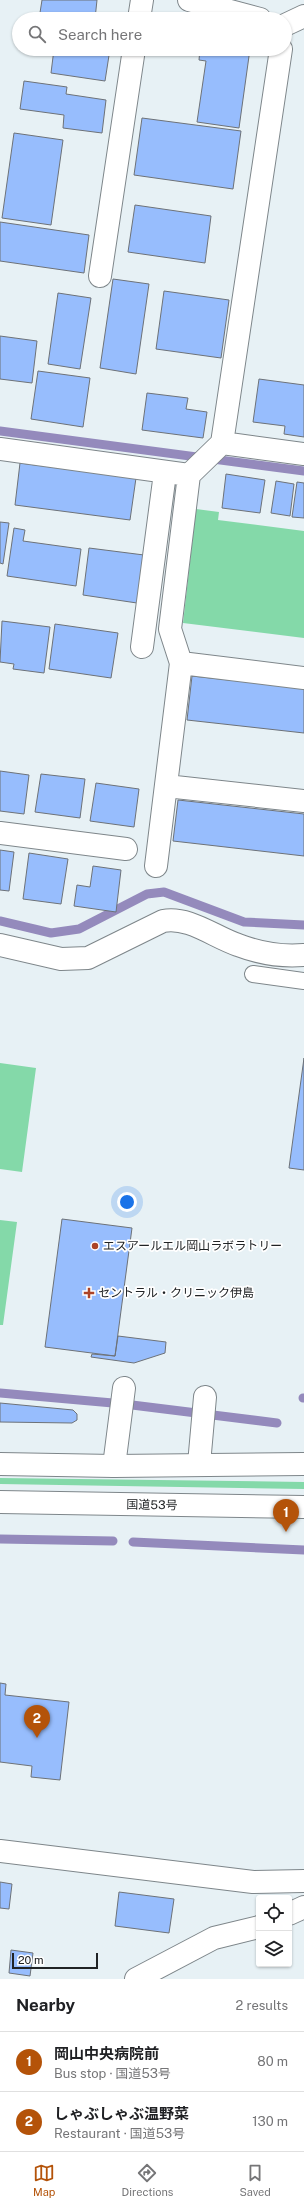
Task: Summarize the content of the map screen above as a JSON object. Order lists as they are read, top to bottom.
{
  "streets": {
    "main road": ["国道53号"]
  },
  "places": {
    "other": ["エスアールエル岡山ラボラトリー"],
    "health": ["セントラル・クリニック伊島"]
  },
  "scale_bar": "20 m",
  "page": {
    "search": "Search here",
    "pins": ["1", "2"],
    "scale": "20 m",
    "heading": ["Nearby", "2 results"],
    "list": [
      {
        "mark": "1",
        "name": "岡山中央病院前",
        "note": "Bus stop · 国道53号",
        "value": "80 m"
      },
      {
        "mark": "2",
        "name": "しゃぶしゃぶ温野菜",
        "note": "Restaurant · 国道53号",
        "value": "130 m"
      }
    ],
    "nav": ["Map", "Directions", "Saved"]
  }
}
